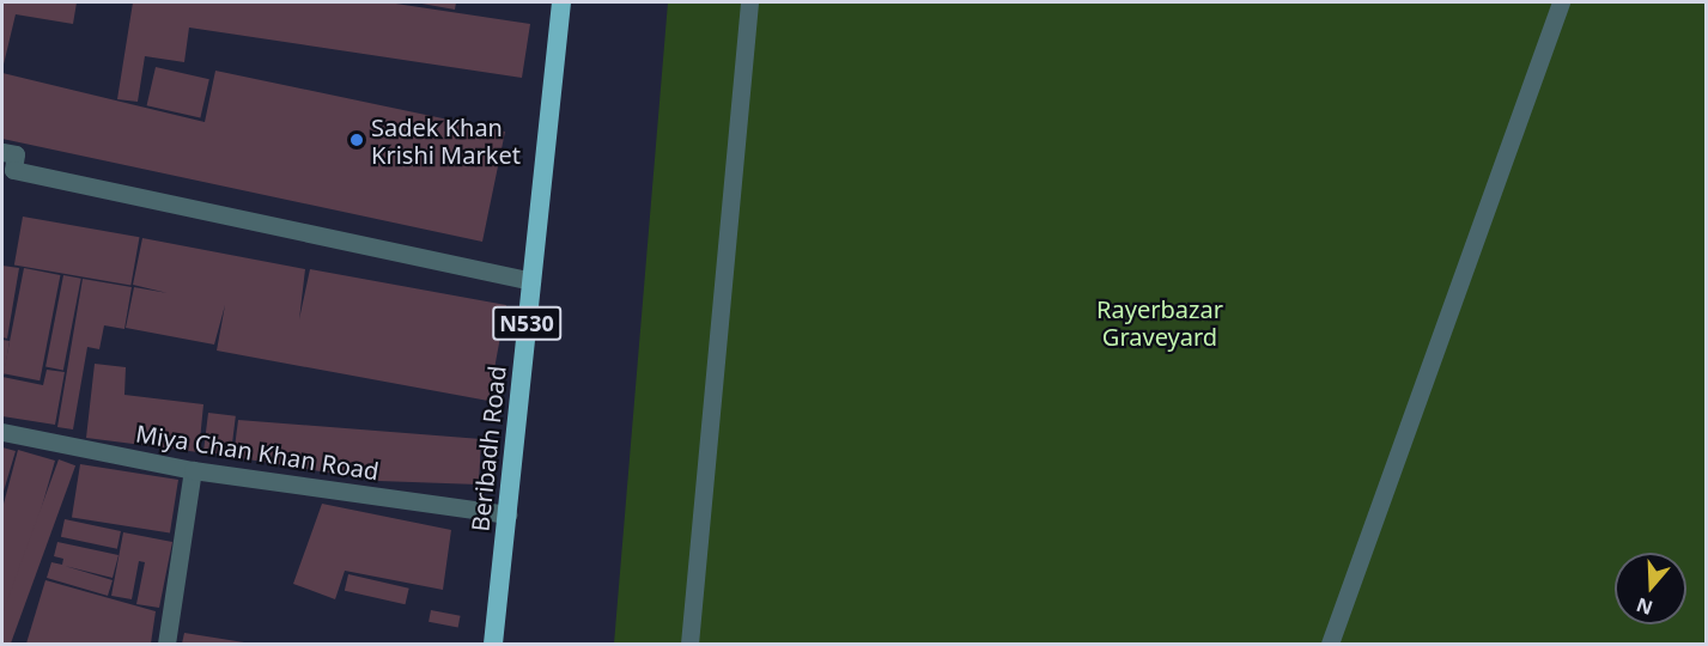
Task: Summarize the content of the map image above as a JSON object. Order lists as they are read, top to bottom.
{
  "streets": {
    "highway": ["N530", "Beribadh Road"],
    "street": ["Miya Chan Khan Road"]
  },
  "crossings": [
    ["Beribadh Road", "Miya Chan Khan Road"]
  ],
  "parks": ["Rayerbazar Graveyard"],
  "places": ["Sadek Khan Krishi Market"],
  "north": "bottom"
}
